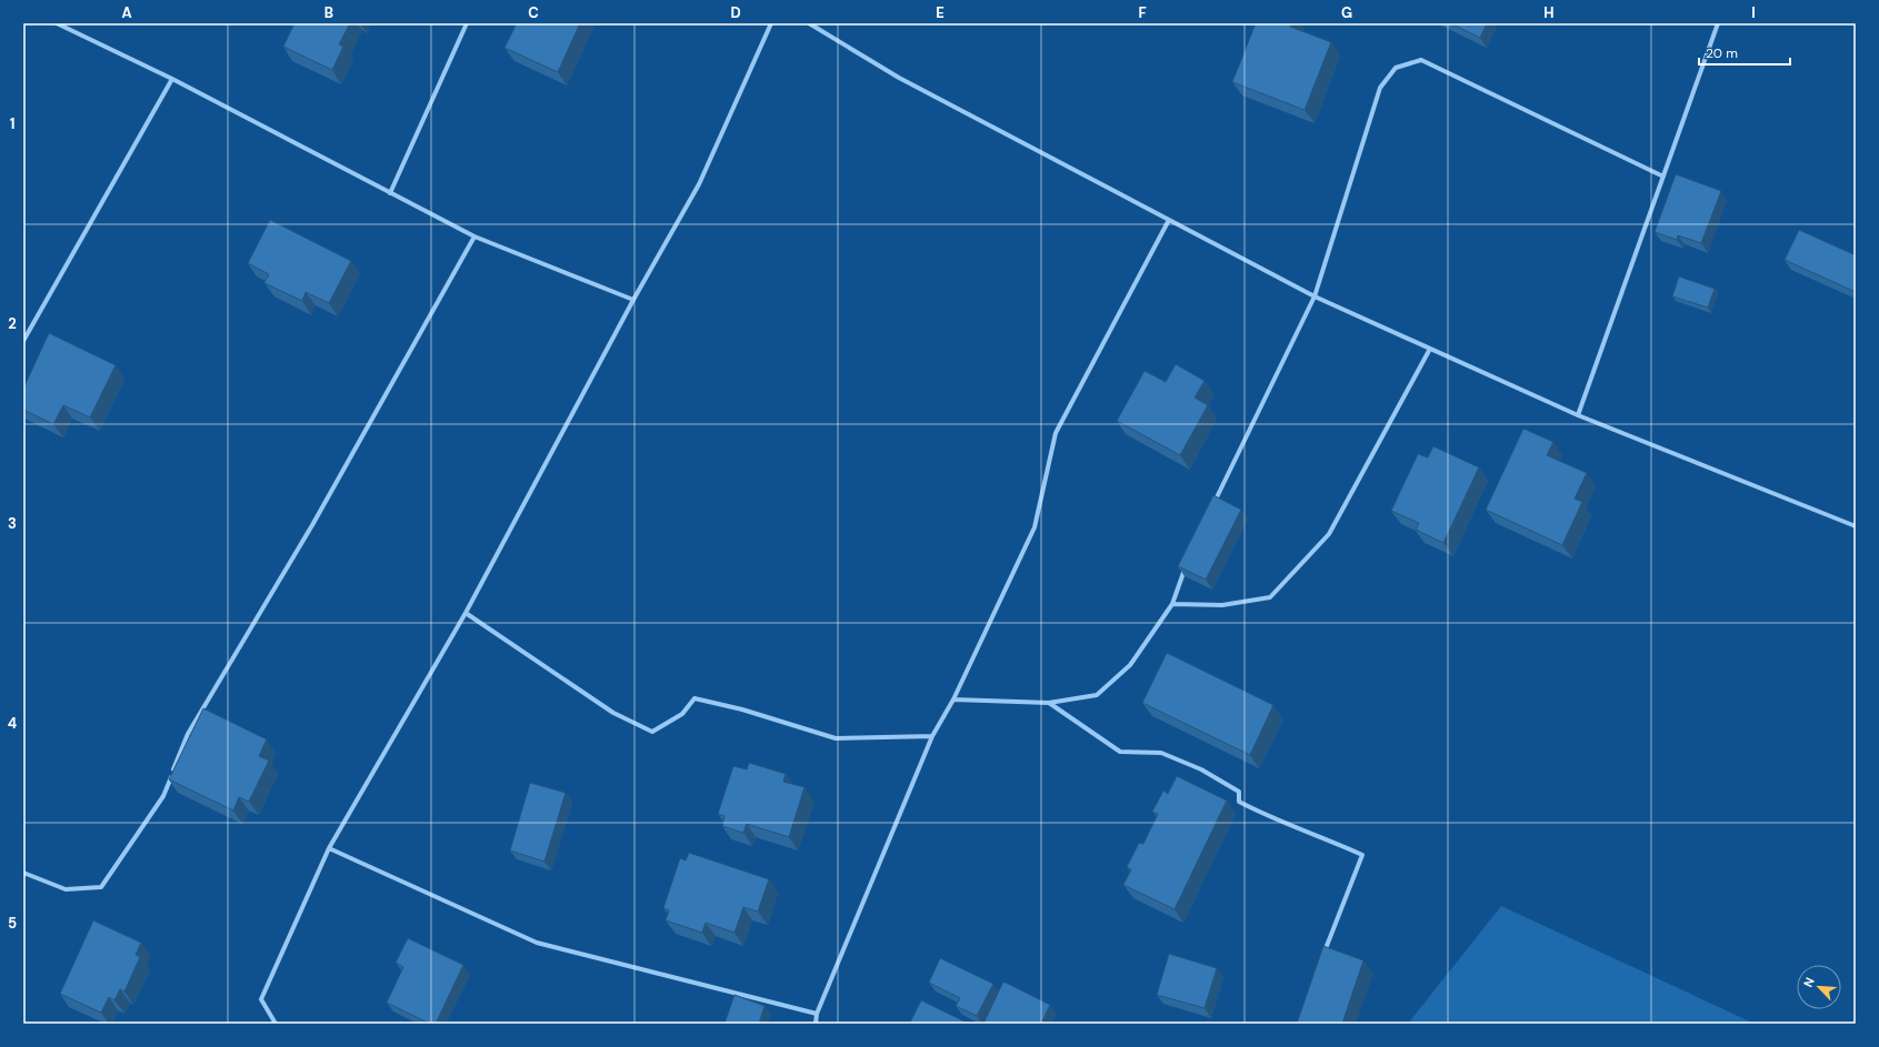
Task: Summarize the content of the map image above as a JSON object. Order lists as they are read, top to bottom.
{
  "scale_bar": "20 m",
  "north": "top left",
  "grid": {
    "columns": [
      "A",
      "B",
      "C",
      "D",
      "E",
      "F",
      "G",
      "H",
      "I"
    ],
    "rows": [
      "1",
      "2",
      "3",
      "4",
      "5"
    ]
  }
}
